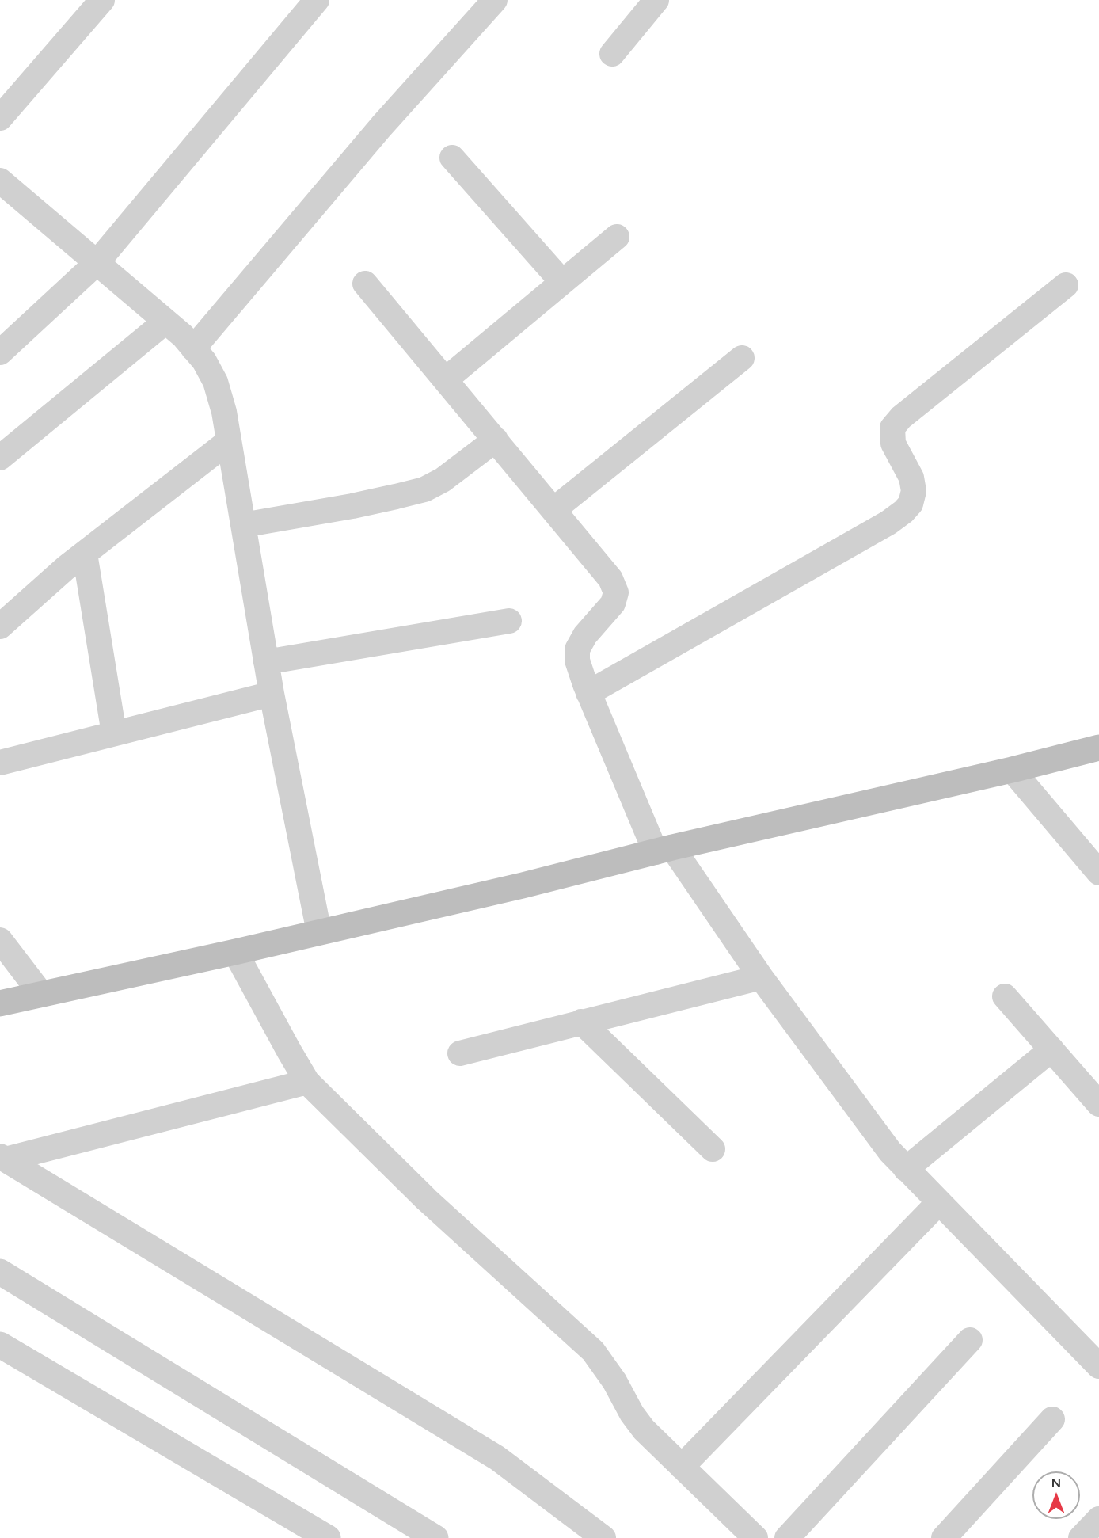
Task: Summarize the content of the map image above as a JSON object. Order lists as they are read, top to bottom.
{
  "north": "top"
}
